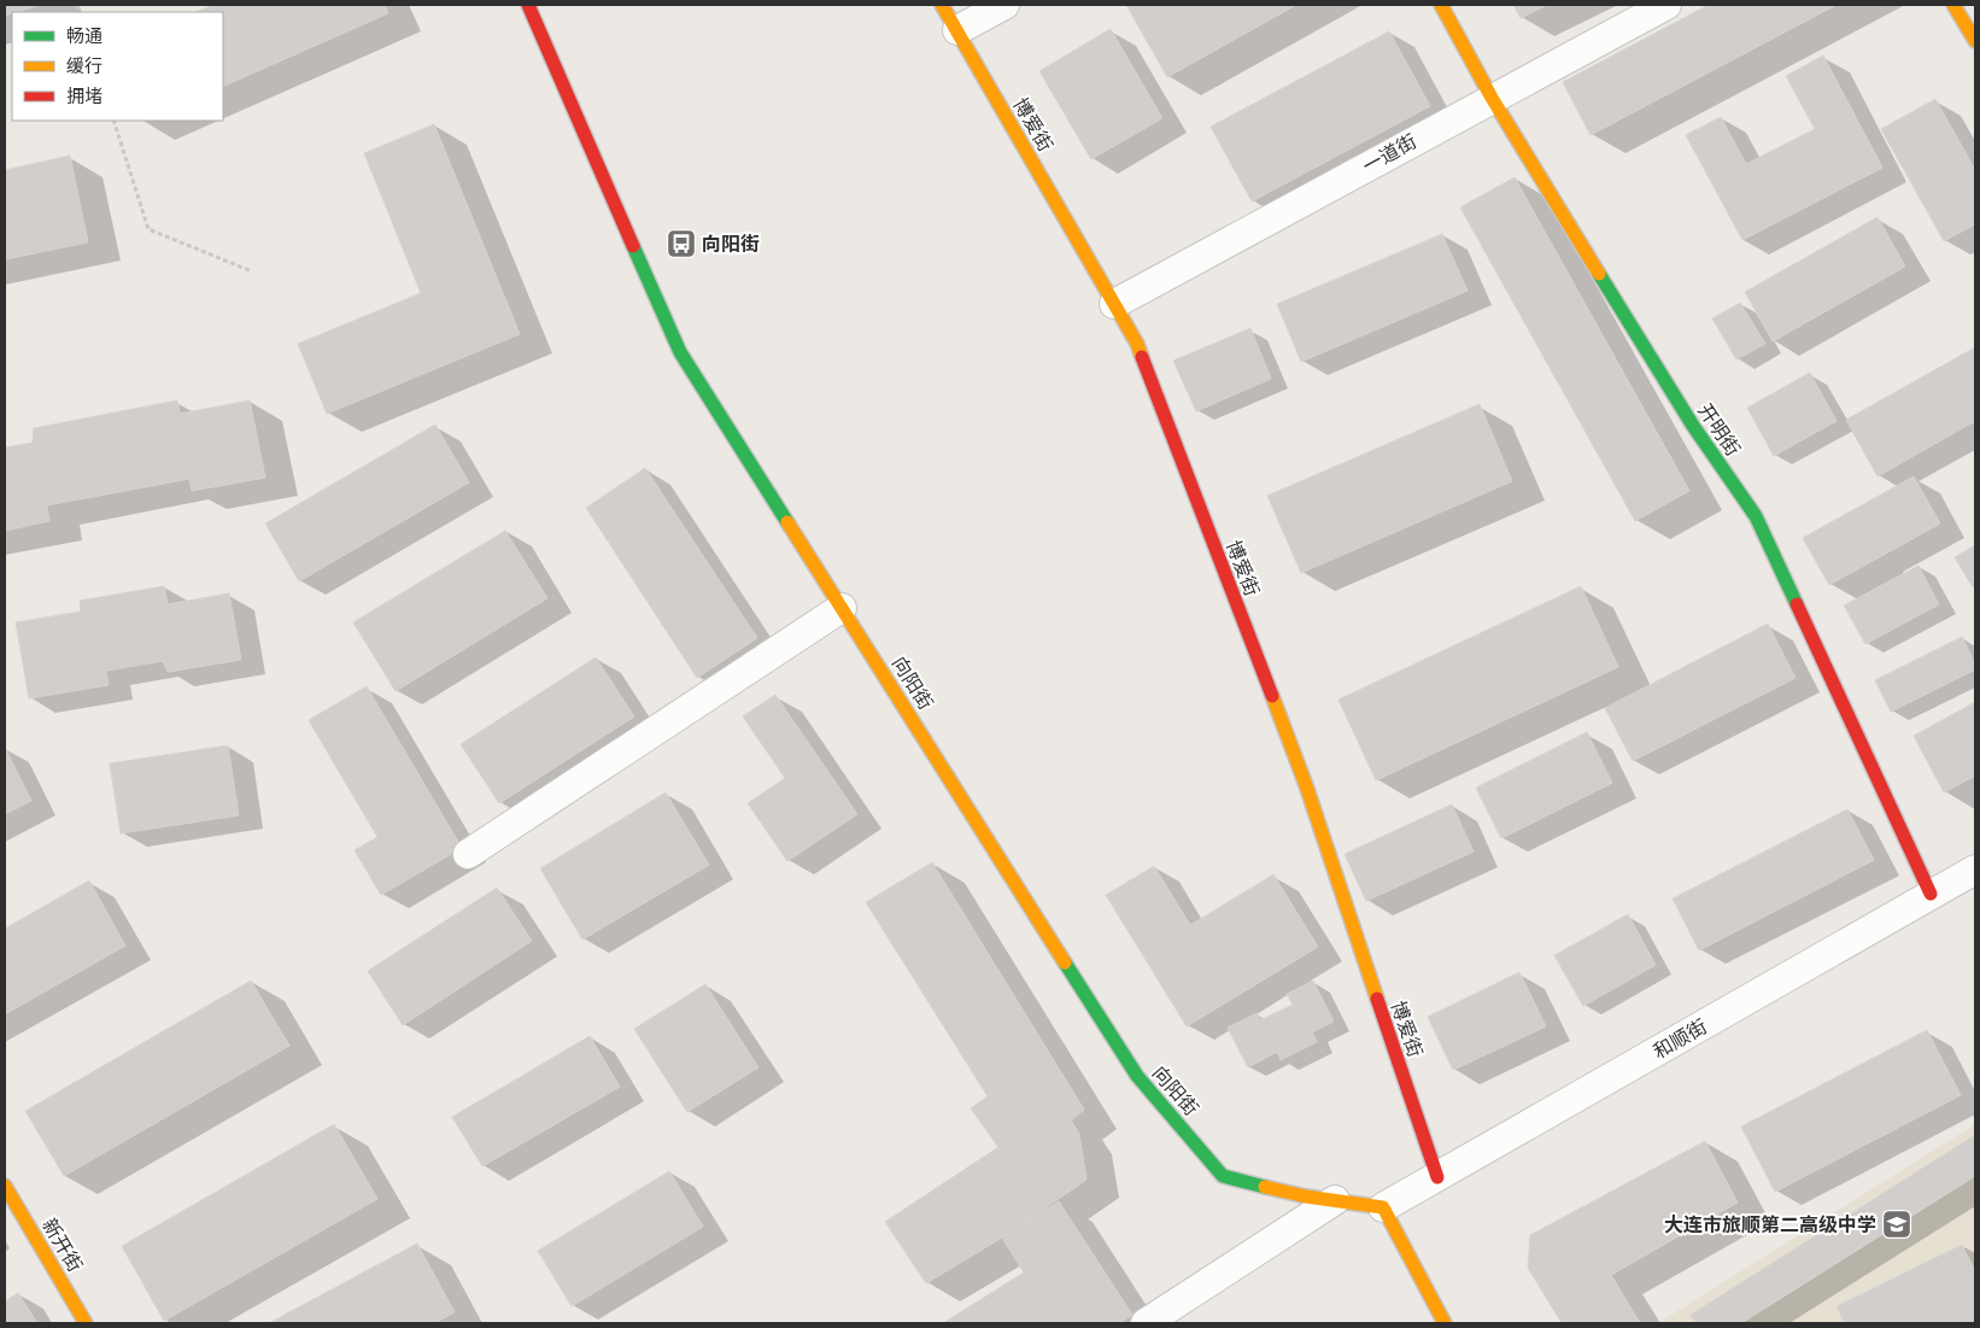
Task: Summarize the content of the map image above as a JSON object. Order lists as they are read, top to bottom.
{
  "streets": {
    "street": [
      "博爱街",
      "一道街",
      "开明街",
      "向阳街",
      "和顺街",
      "新开街"
    ]
  },
  "crossings": [
    ["博爱街", "一道街"],
    ["博爱街", "和顺街"],
    ["一道街", "开明街"],
    ["开明街", "和顺街"],
    ["向阳街", "和顺街"]
  ],
  "places": {
    "bus stop": ["向阳街"],
    "school or university": ["大连市旅顺第二高级中学"]
  },
  "legend": ["畅通", "缓行", "拥堵"]
}
